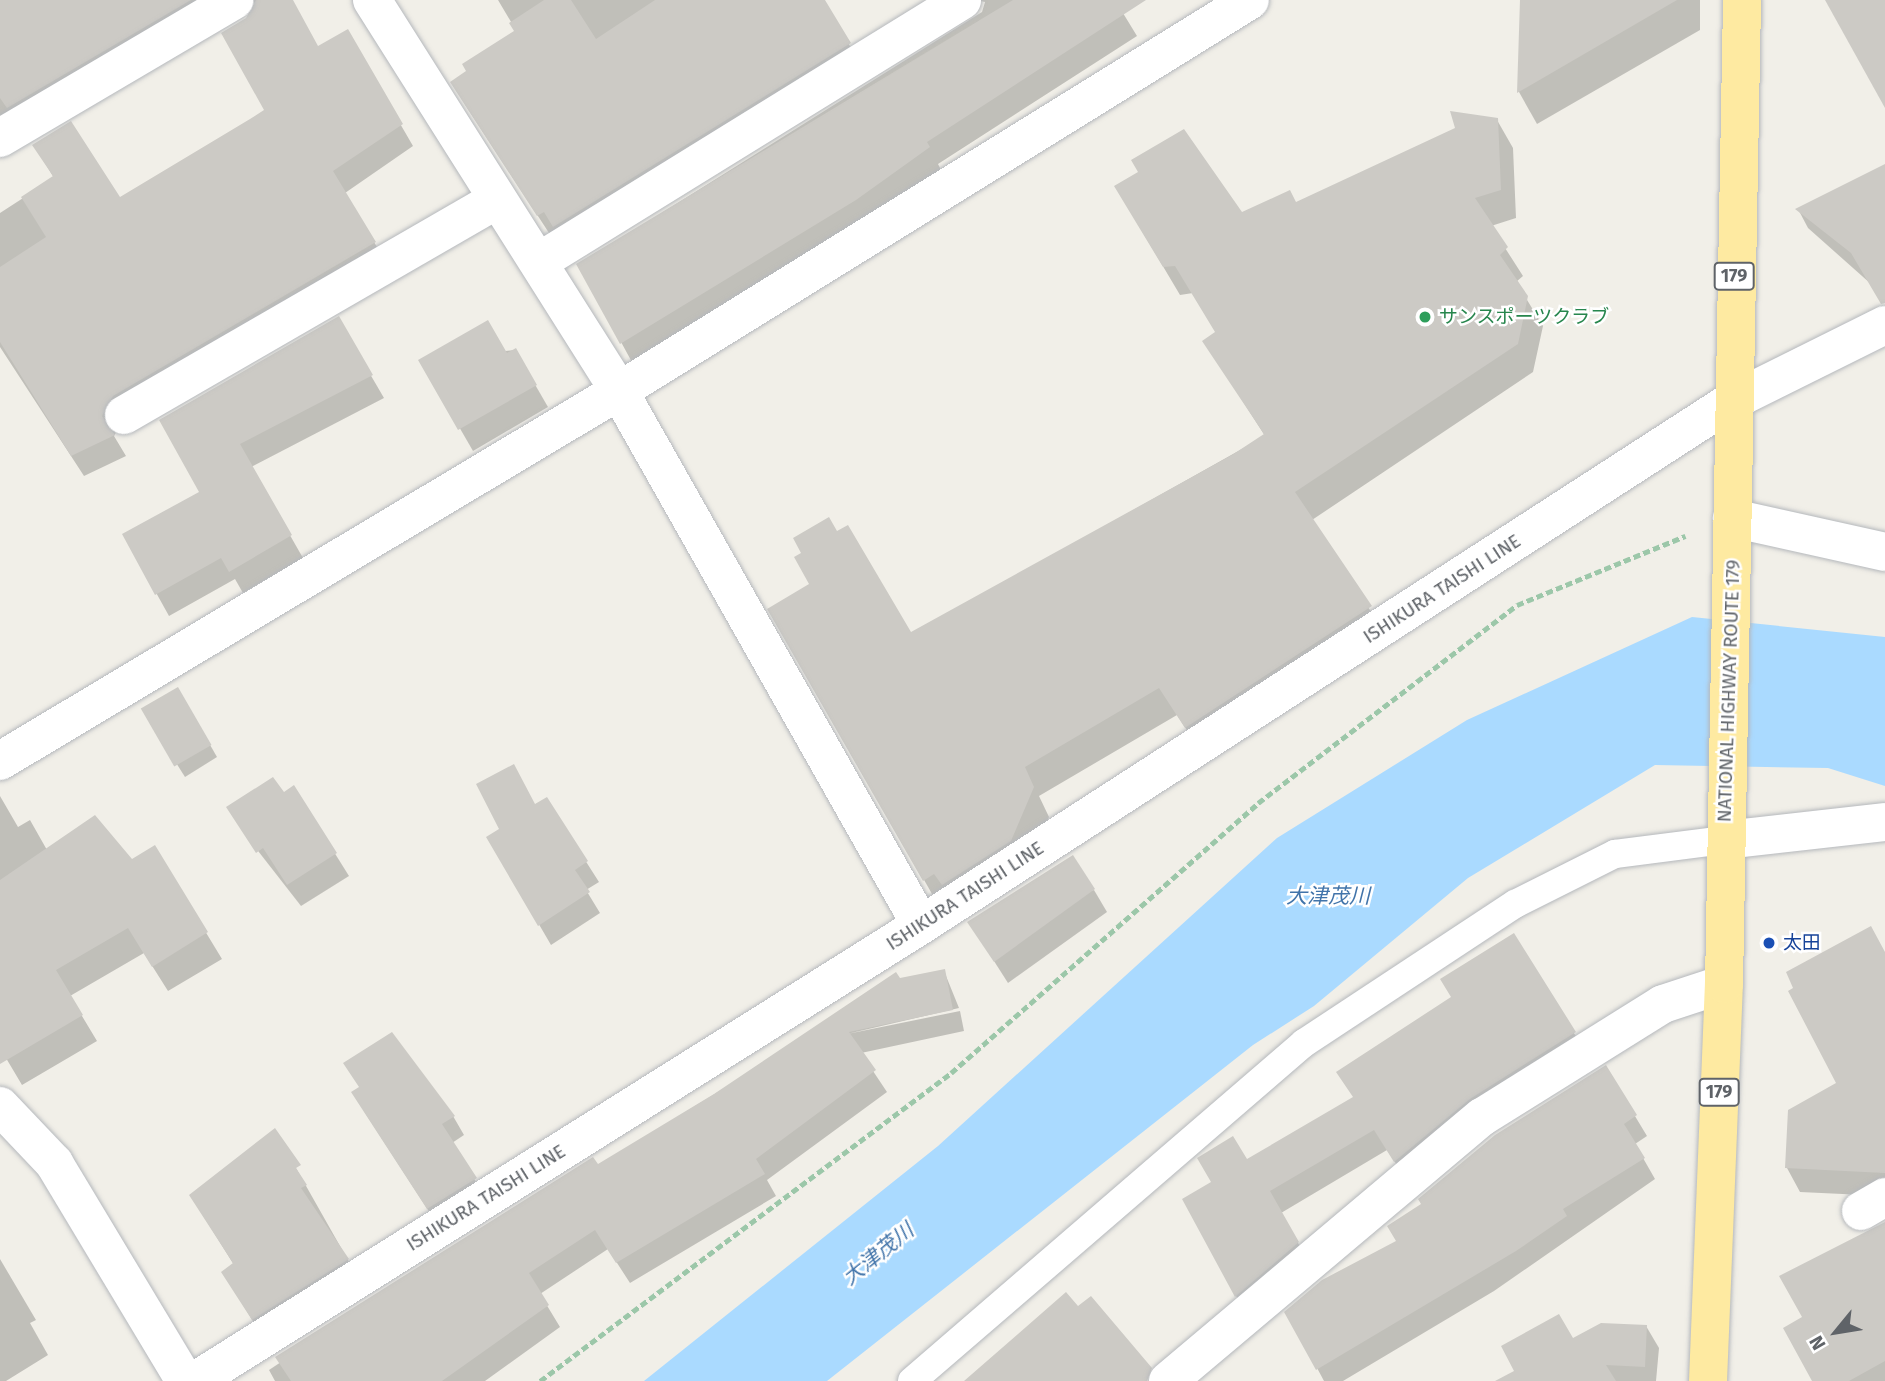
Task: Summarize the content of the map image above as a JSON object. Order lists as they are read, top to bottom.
{
  "streets": {
    "highway": ["179", "NATIONAL HIGHWAY ROUTE 179"],
    "street": ["ISHIKURA TAISHI LINE"]
  },
  "crossings": [
    ["ISHIKURA TAISHI LINE", "NATIONAL HIGHWAY ROUTE 179"]
  ],
  "water": ["大津茂川"],
  "places": ["サンスポーツクラブ", "太田"],
  "north": "bottom left"
}
